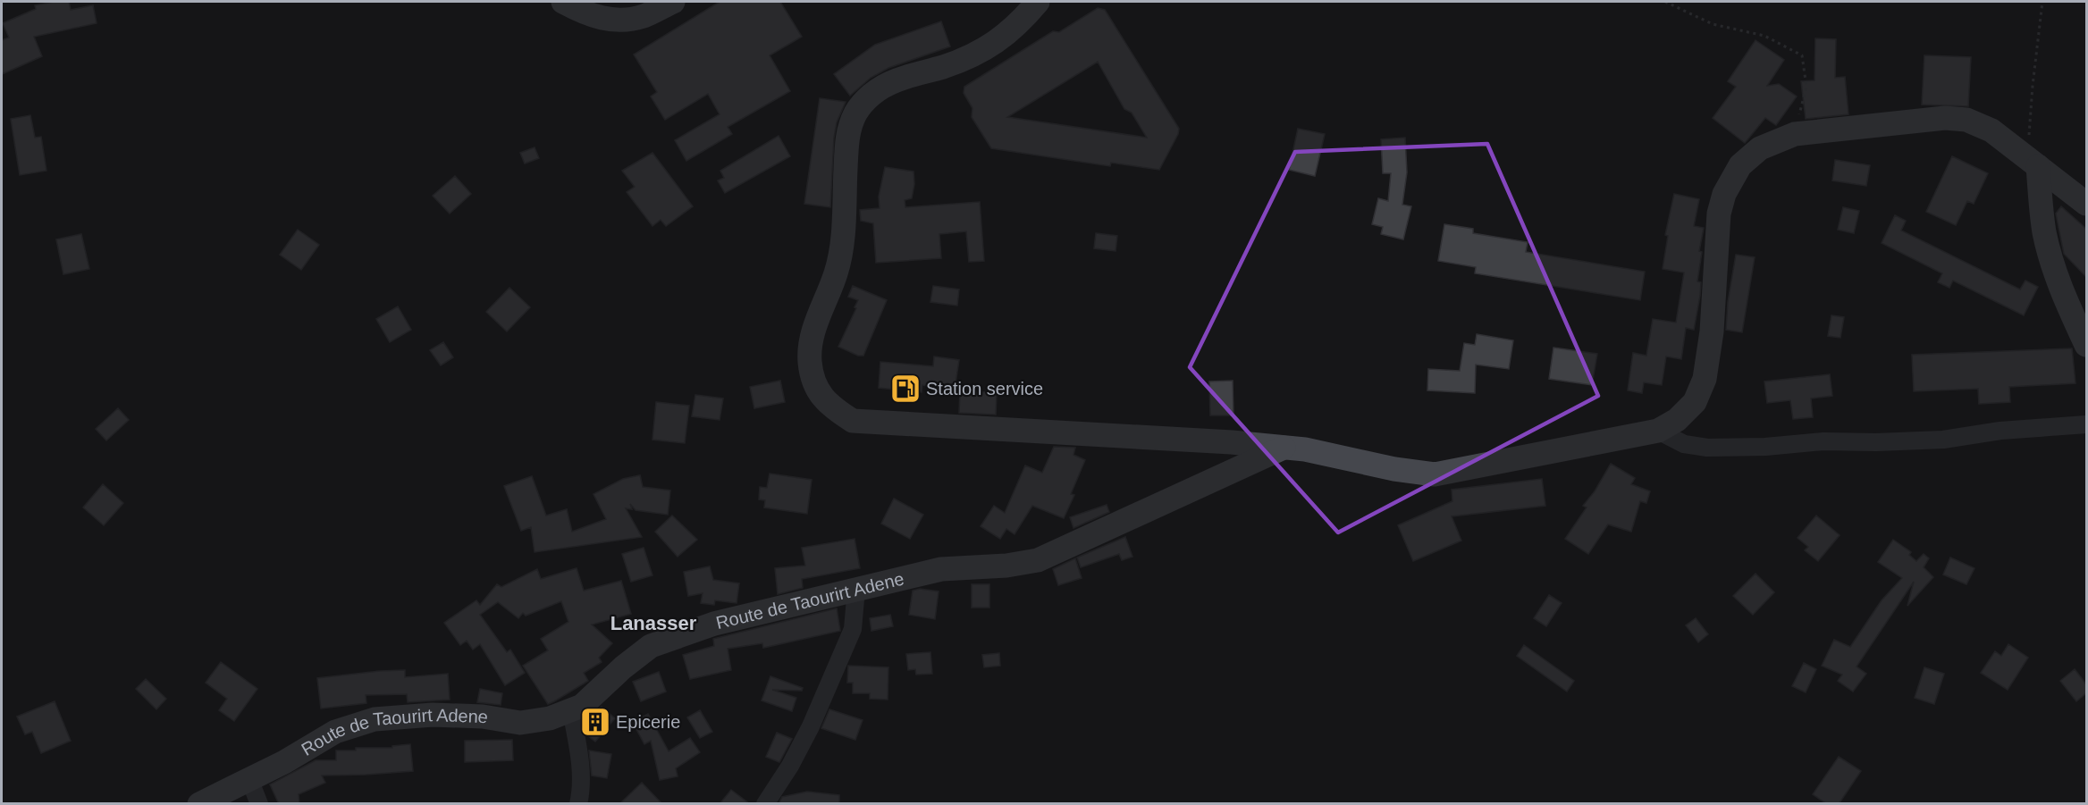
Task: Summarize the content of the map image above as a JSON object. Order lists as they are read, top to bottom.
{
  "streets": {
    "main road": ["Route de Taourirt Adene"]
  },
  "districts": ["Lanasser"],
  "places": {
    "fuel station": ["Station service"],
    "building": ["Epicerie"]
  }
}
